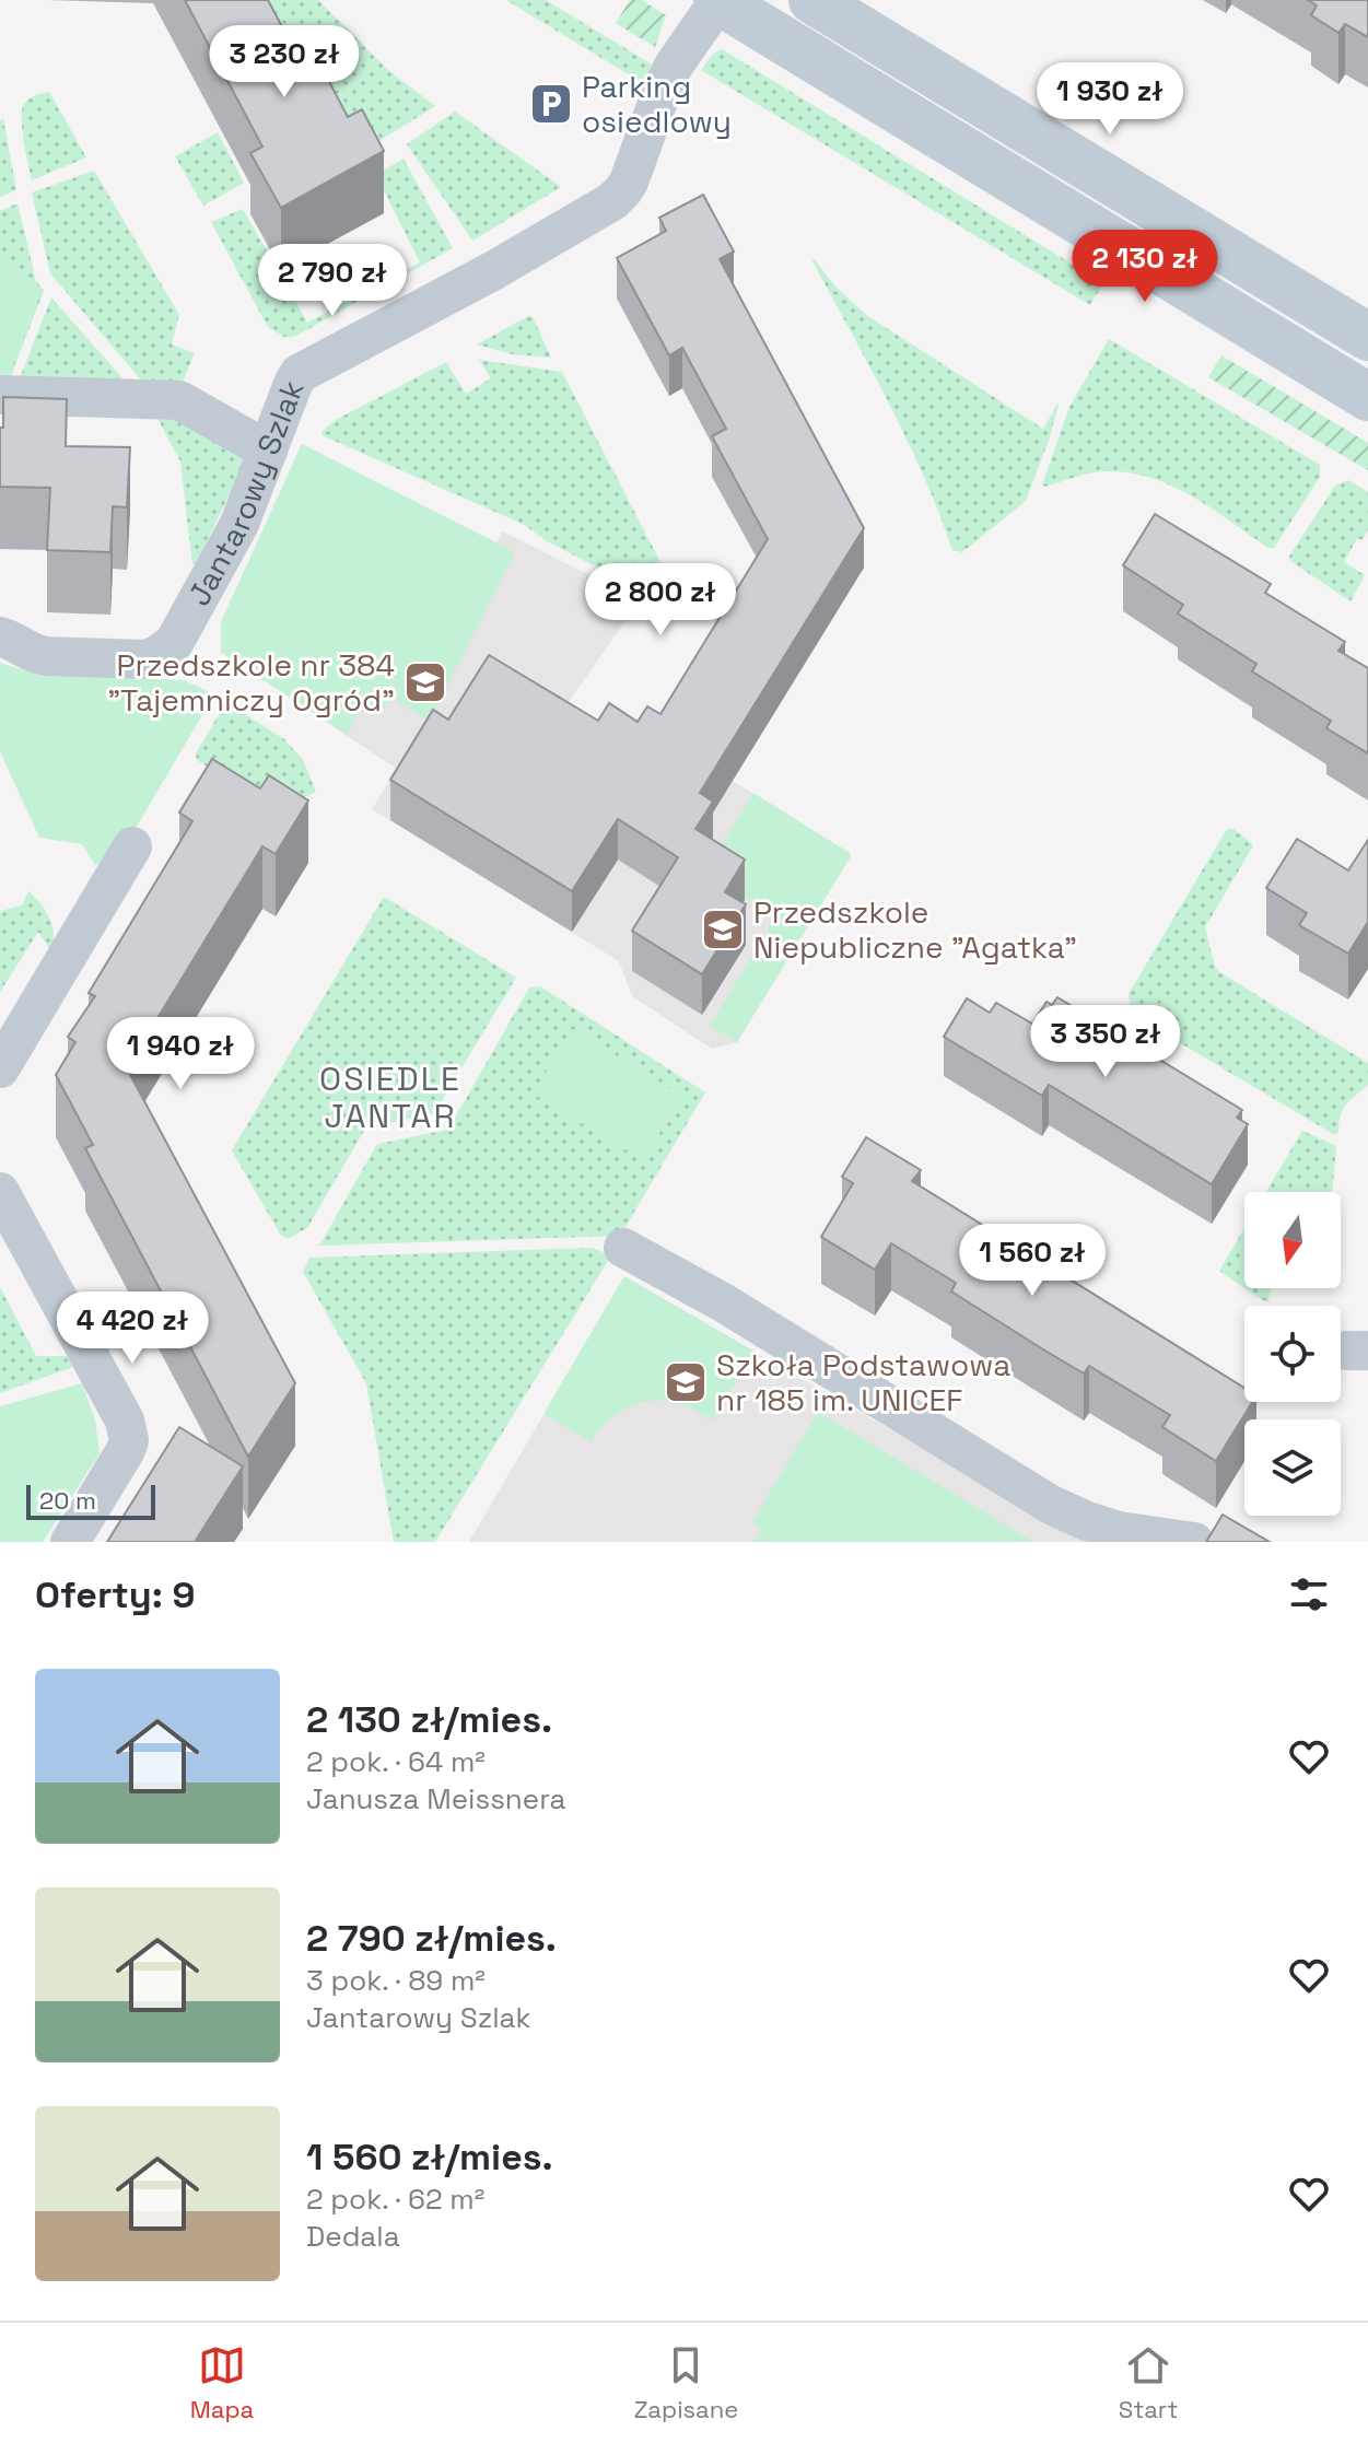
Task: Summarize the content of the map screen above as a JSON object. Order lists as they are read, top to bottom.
{
  "streets": {
    "street": ["Jantarowy Szlak"]
  },
  "districts": ["OSIEDLE JANTAR"],
  "places": {
    "parking": ["Parking osiedlowy"],
    "school or university": ["Przedszkole nr 384 \"Tajemniczy Ogród\"", "Przedszkole Niepubliczne \"Agatka\"", "Szkoła Podstawowa nr 185 im. UNICEF"]
  },
  "scale_bar": "20 m",
  "north": "bottom",
  "page": {
    "price": [
      "3 230 zł",
      "1 930 zł",
      "2 130 zł",
      "2 790 zł",
      "2 800 zł",
      "3 350 zł",
      "1 940 zł",
      "1 560 zł",
      "4 420 zł"
    ],
    "scale": "20 m",
    "heading": "Oferty: 9",
    "list": [
      {
        "name": "2 130 zł/mies.",
        "note": "2 pok. · 64 m² · Janusza Meissnera"
      },
      {
        "name": "2 790 zł/mies.",
        "note": "3 pok. · 89 m² · Jantarowy Szlak"
      },
      {
        "name": "1 560 zł/mies.",
        "note": "2 pok. · 62 m² · Dedala"
      }
    ],
    "tabs": ["Mapa", "Zapisane", "Start"]
  }
}
